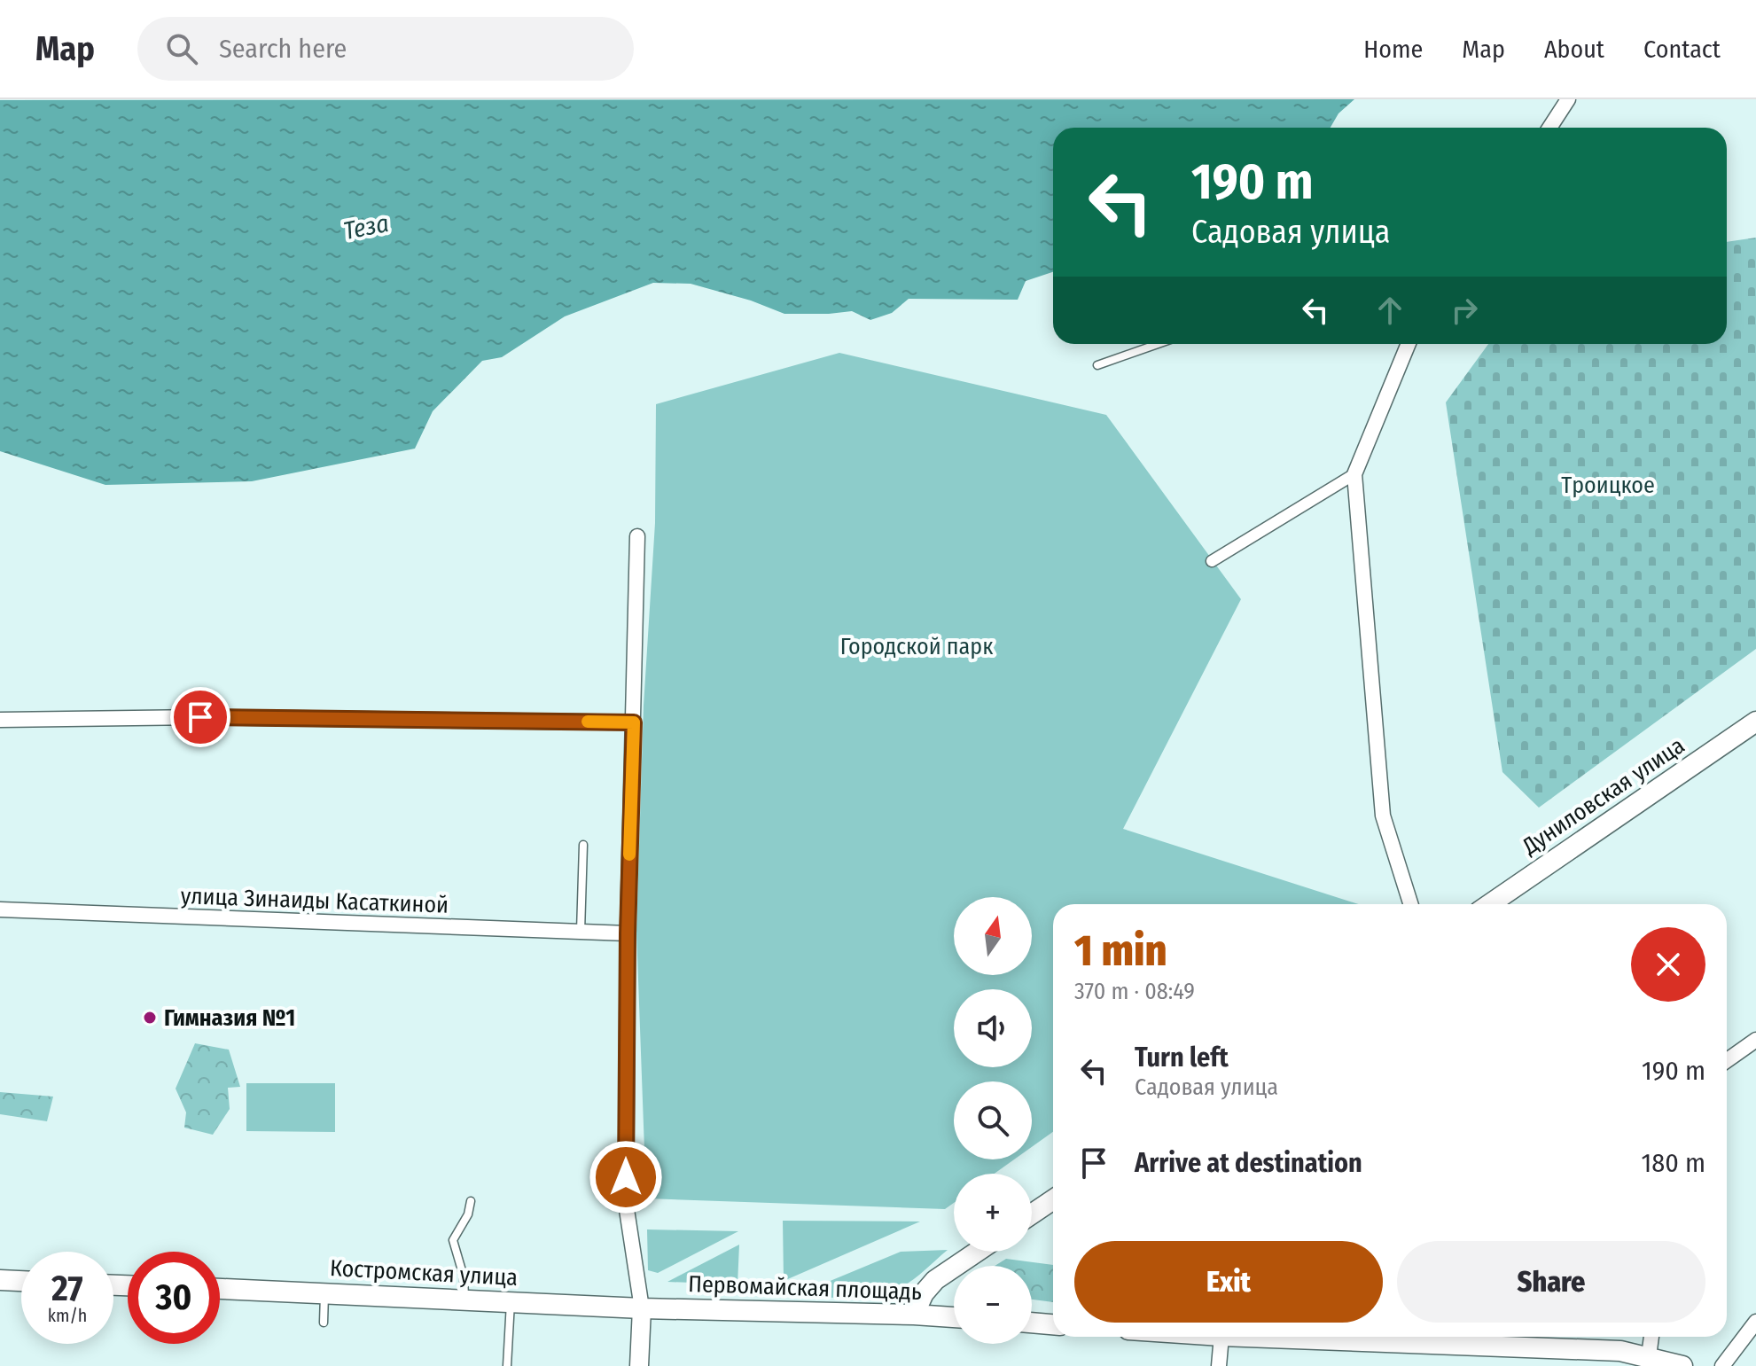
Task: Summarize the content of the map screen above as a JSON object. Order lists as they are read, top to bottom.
{
  "streets": {
    "main road": ["Дуниловская улица", "Костромская улица", "Первомайская площадь"],
    "street": ["улица Зинаиды Касаткиной"]
  },
  "crossings": [
    ["Костромская улица", "Первомайская площадь"]
  ],
  "water": ["Теза"],
  "parks": ["Троицкое", "Городской парк"],
  "places": ["Гимназия №1"],
  "north": "top",
  "page": {
    "header": "Map",
    "search": "Search here",
    "nav": [
      "Home",
      "Map",
      "About",
      "Contact"
    ],
    "turn": ["190 m", "Садовая улица"],
    "map_buttons": ["+", "−"],
    "heading": ["1 min", "370 m · 08:49"],
    "list": [
      {
        "name": "Turn left",
        "note": "Садовая улица",
        "value": "190 m"
      },
      {
        "name": "Arrive at destination",
        "value": "180 m"
      }
    ],
    "buttons": ["Exit", "Share"],
    "speed": "27 km/h",
    "limit": "30"
  }
}
